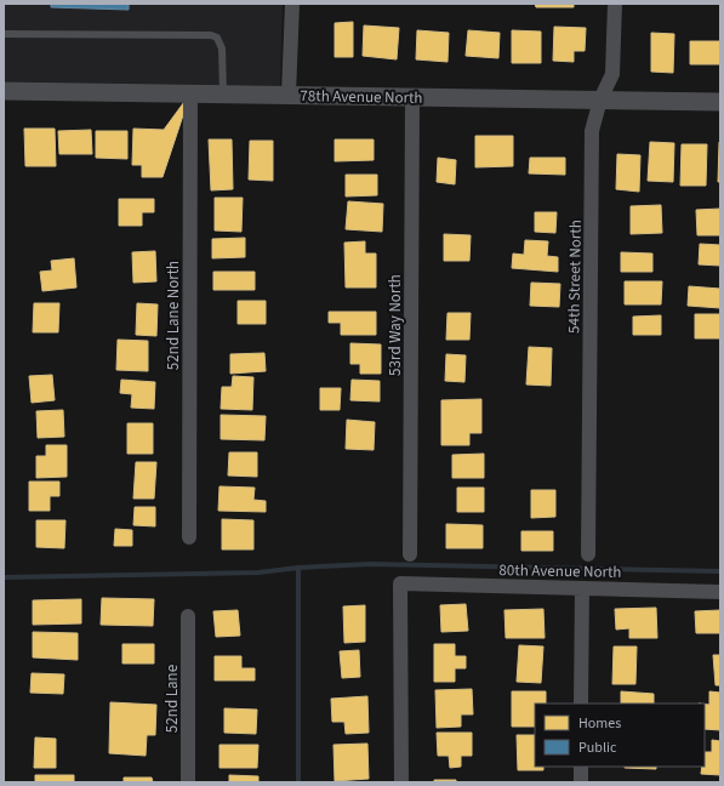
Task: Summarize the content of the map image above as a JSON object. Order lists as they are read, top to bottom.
{
  "streets": {
    "street": [
      "78th Avenue North",
      "54th Street North",
      "52nd Lane North",
      "53rd Way North",
      "80th Avenue North",
      "52nd Lane"
    ]
  },
  "crossings": [
    ["78th Avenue North", "54th Street North"],
    ["78th Avenue North", "52nd Lane North"],
    ["78th Avenue North", "53rd Way North"]
  ],
  "legend": ["Homes", "Public"]
}
